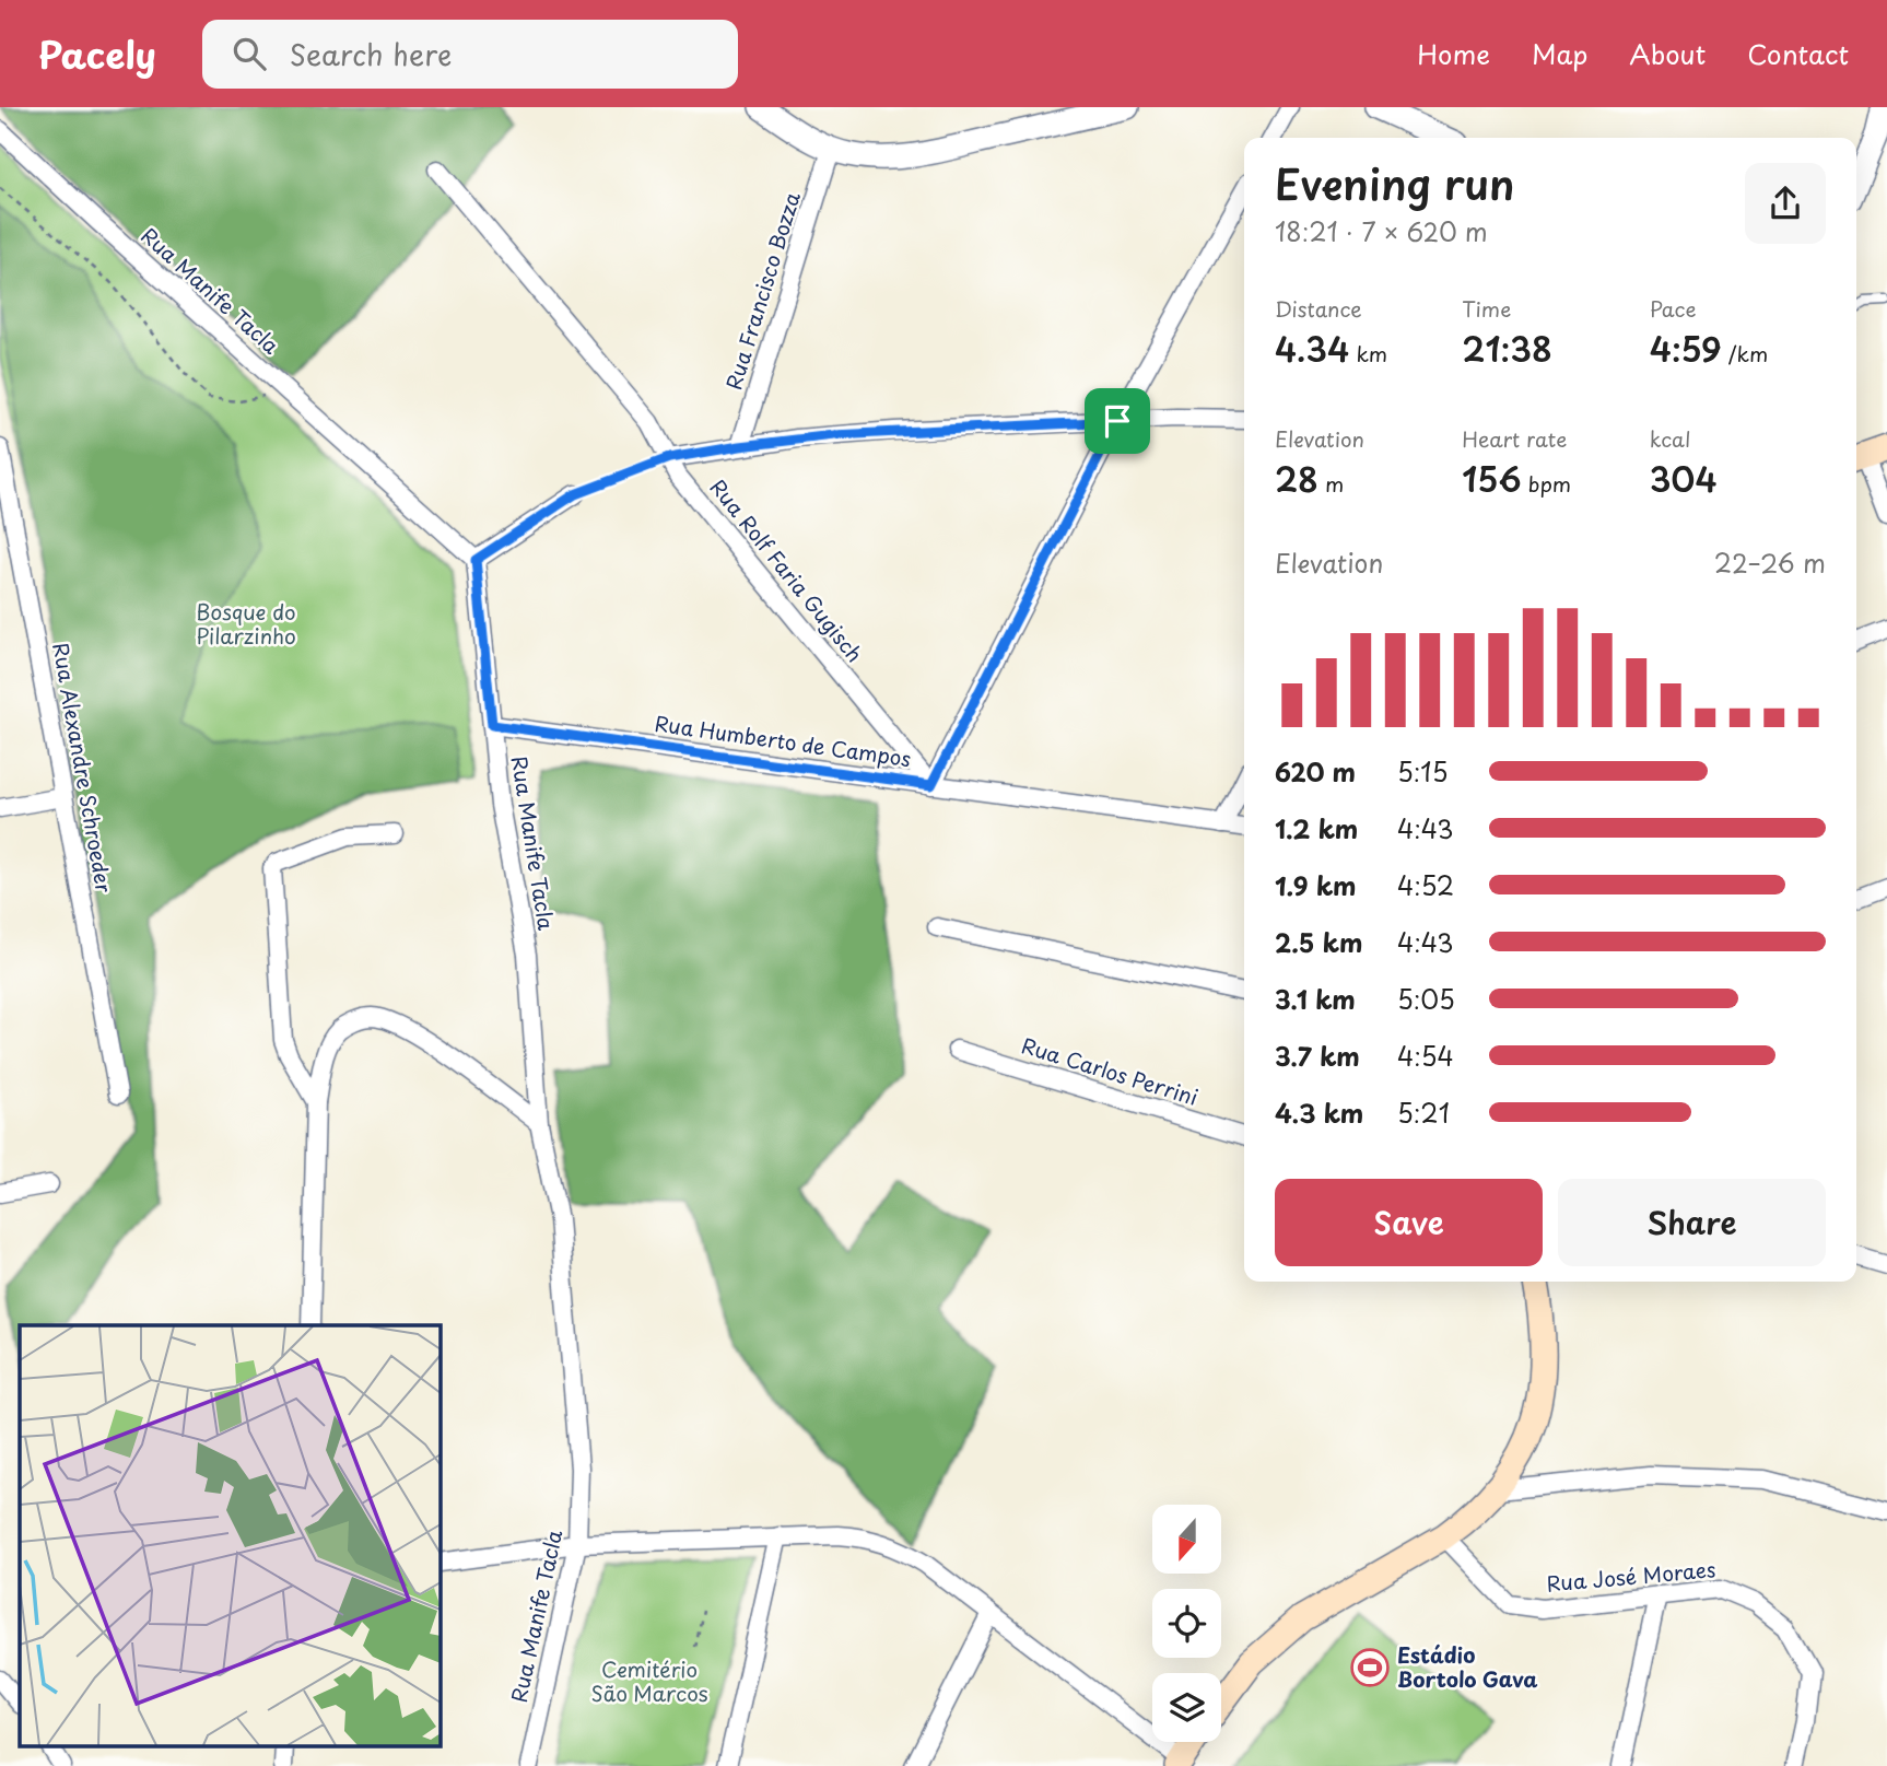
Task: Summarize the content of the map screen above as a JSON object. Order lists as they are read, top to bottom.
{
  "streets": {
    "street": [
      "Rua Manife Tacla",
      "Rua Francisco Bozza",
      "Rua Rolf Faria Gugisch",
      "Rua Humberto de Campos",
      "Rua Alexandre Schroeder",
      "Rua Carlos Perrini",
      "Rua José Moraes"
    ]
  },
  "crossings": [
    ["Rua Manife Tacla", "Rua Humberto de Campos"],
    ["Rua Rolf Faria Gugisch", "Rua Humberto de Campos"]
  ],
  "parks": ["Bosque do Pilarzinho", "Cemitério São Marcos"],
  "places": {
    "sports": ["Estádio Bortolo Gava"]
  },
  "north": "bottom",
  "page": {
    "header": "Pacely",
    "search": "Search here",
    "nav": [
      "Home",
      "Map",
      "About",
      "Contact"
    ],
    "heading": ["Evening run", "18:21 · 7 × 620 m"],
    "stats": [
      ["Distance", "4.34 km"],
      ["Time", "21:38"],
      ["Pace", "4:59 /km"],
      ["Elevation", "28 m"],
      ["Heart rate", "156 bpm"],
      ["kcal", "304"]
    ],
    "chart": ["Elevation", "22–26 m"],
    "list": [
      {
        "name": "620 m",
        "note": "5:15"
      },
      {
        "name": "1.2 km",
        "note": "4:43"
      },
      {
        "name": "1.9 km",
        "note": "4:52"
      },
      {
        "name": "2.5 km",
        "note": "4:43"
      },
      {
        "name": "3.1 km",
        "note": "5:05"
      },
      {
        "name": "3.7 km",
        "note": "4:54"
      },
      {
        "name": "4.3 km",
        "note": "5:21"
      }
    ],
    "buttons": ["Save", "Share"]
  }
}
